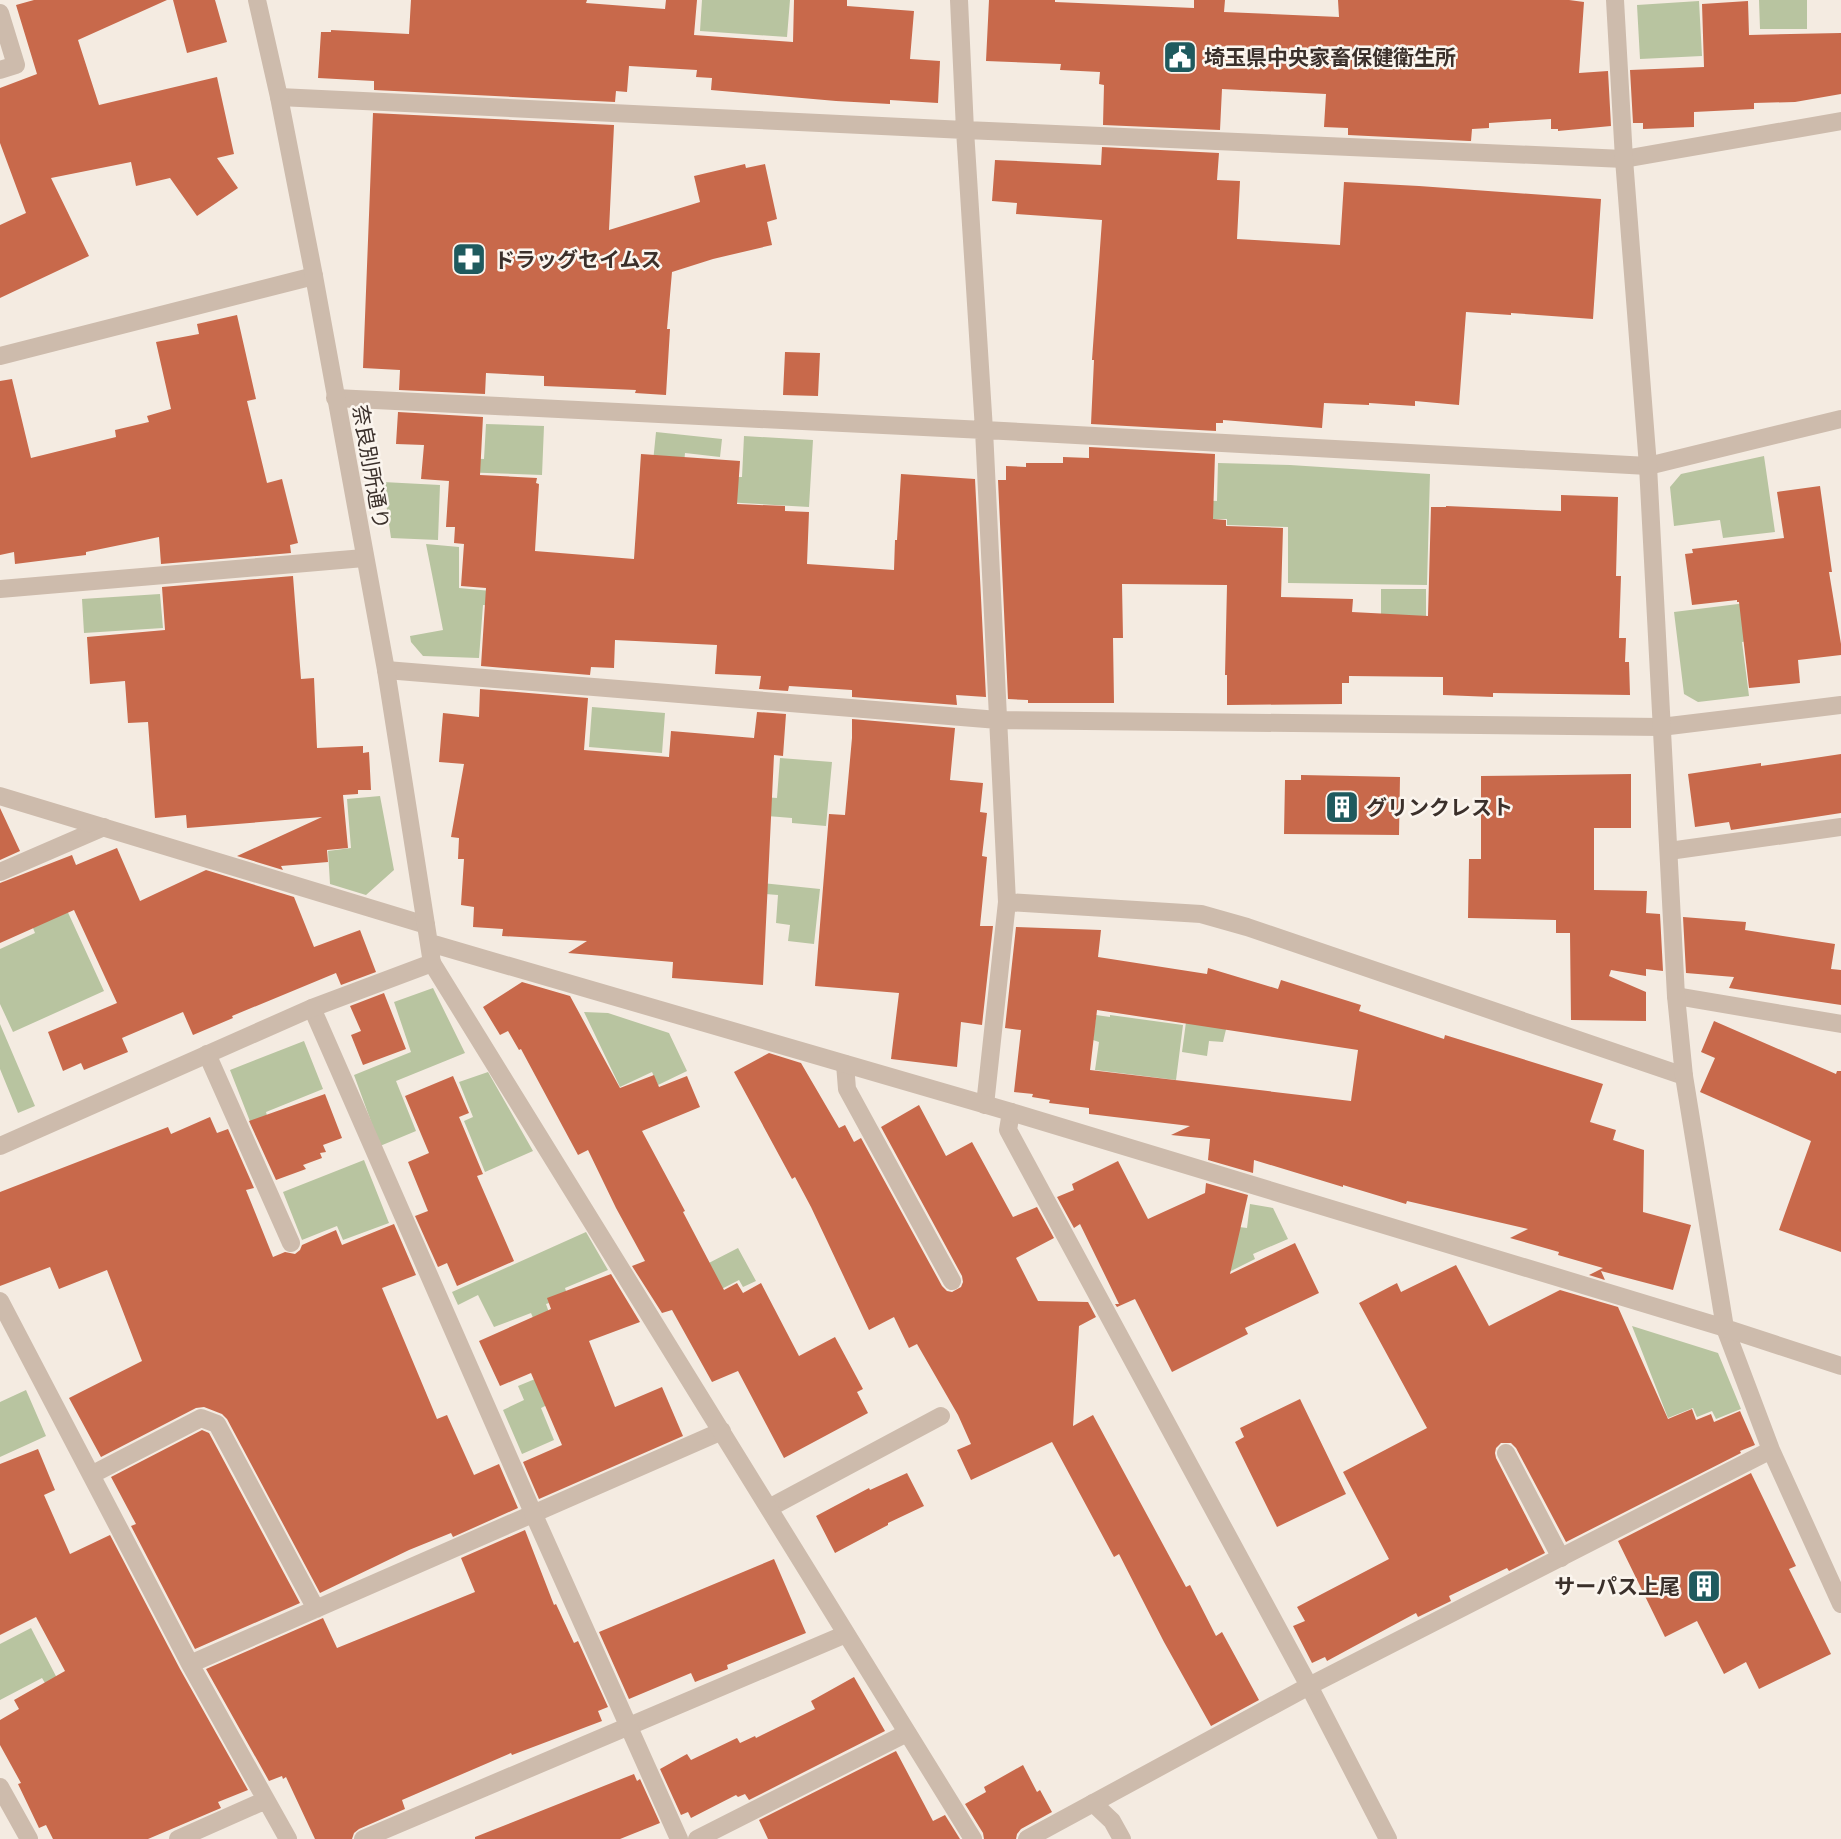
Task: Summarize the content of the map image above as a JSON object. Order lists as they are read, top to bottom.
{
  "streets": {
    "street": ["奈良別所通り"]
  },
  "places": {
    "public building": ["埼玉県中央家畜保健衛生所"],
    "pharmacy": ["ドラッグセイムス"],
    "building": ["グリンクレスト", "サーパス上尾"]
  }
}
